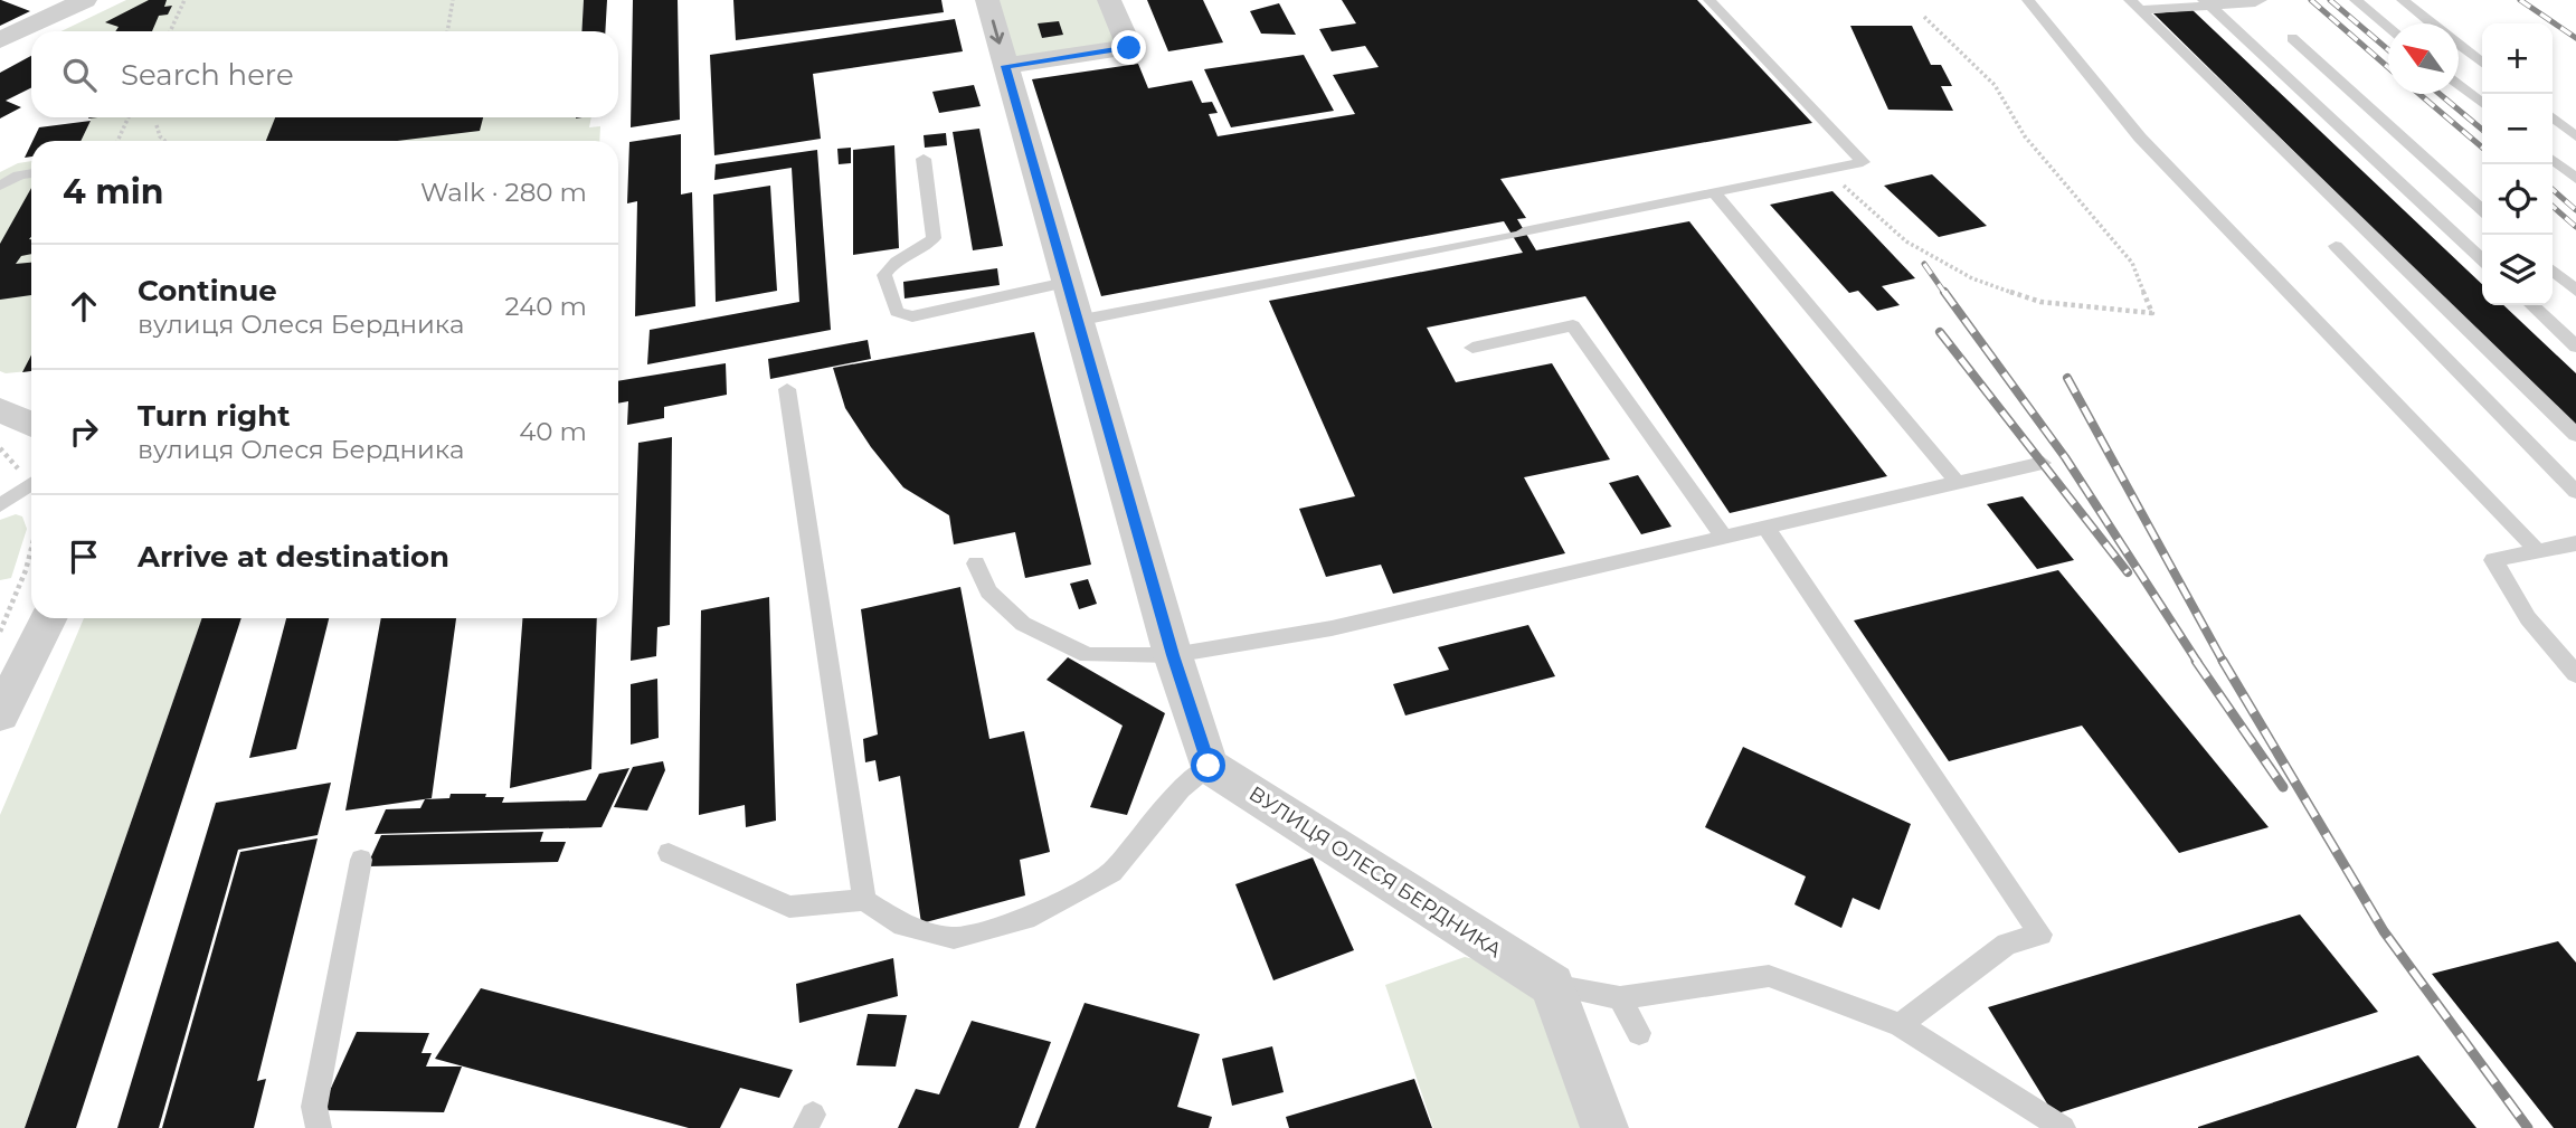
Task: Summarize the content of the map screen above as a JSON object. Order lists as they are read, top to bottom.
{
  "streets": {
    "street": ["ВУЛИЦЯ ОЛЕСЯ БЕРДНИКА"]
  },
  "north": "top left",
  "page": {
    "map_buttons": ["+", "−"],
    "search": "Search here",
    "heading": ["4 min", "Walk · 280 m"],
    "list": [
      ["Continue", "вулиця Олеся Бердника", "240 m"],
      ["Turn right", "вулиця Олеся Бердника", "40 m"],
      "Arrive at destination"
    ]
  }
}
